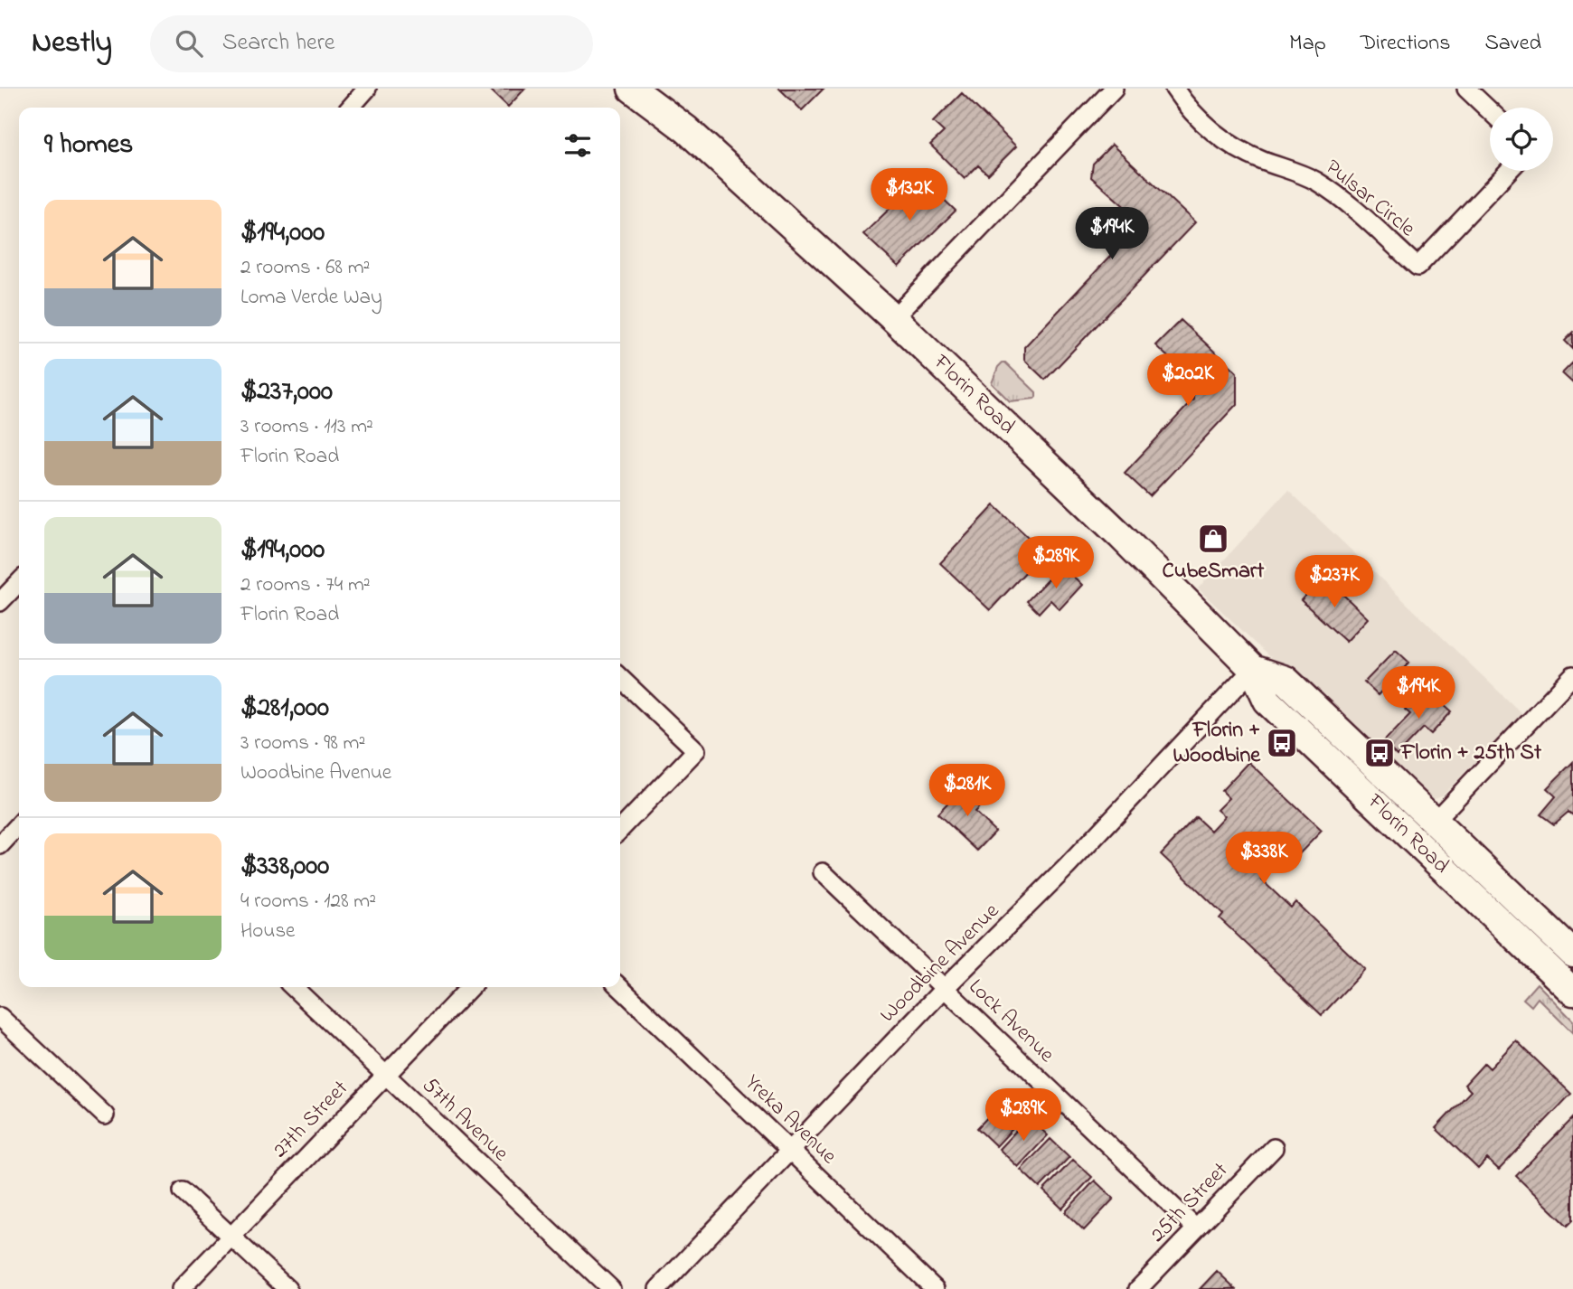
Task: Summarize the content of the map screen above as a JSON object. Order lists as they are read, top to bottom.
{
  "streets": {
    "main road": ["Florin Road"],
    "street": [
      "Pulsar Circle",
      "Woodbine Avenue",
      "Lock Avenue",
      "27th Street",
      "57th Avenue",
      "Yreka Avenue",
      "25th Street"
    ]
  },
  "crossings": [
    ["Florin Road", "Woodbine Avenue"],
    ["Woodbine Avenue", "Lock Avenue"],
    ["Woodbine Avenue", "Yreka Avenue"],
    ["Lock Avenue", "25th Street"],
    ["27th Street", "57th Avenue"]
  ],
  "places": {
    "shop": ["CubeSmart"],
    "bus stop": ["Florin + Woodbine", "Florin + 25th St"]
  },
  "page": {
    "header": "Nestly",
    "search": "Search here",
    "nav": ["Map", "Directions", "Saved"],
    "heading": "9 homes",
    "price": [
      "$132K",
      "$194K",
      "$202K",
      "$289K",
      "$237K",
      "$194K",
      "$281K",
      "$338K",
      "$289K"
    ],
    "list": [
      {
        "name": "$194,000",
        "note": "2 rooms · 68 m² · Loma Verde Way"
      },
      {
        "name": "$237,000",
        "note": "3 rooms · 113 m² · Florin Road"
      },
      {
        "name": "$194,000",
        "note": "2 rooms · 74 m² · Florin Road"
      },
      {
        "name": "$281,000",
        "note": "3 rooms · 98 m² · Woodbine Avenue"
      },
      {
        "name": "$338,000",
        "note": "4 rooms · 128 m² · House"
      }
    ]
  }
}
